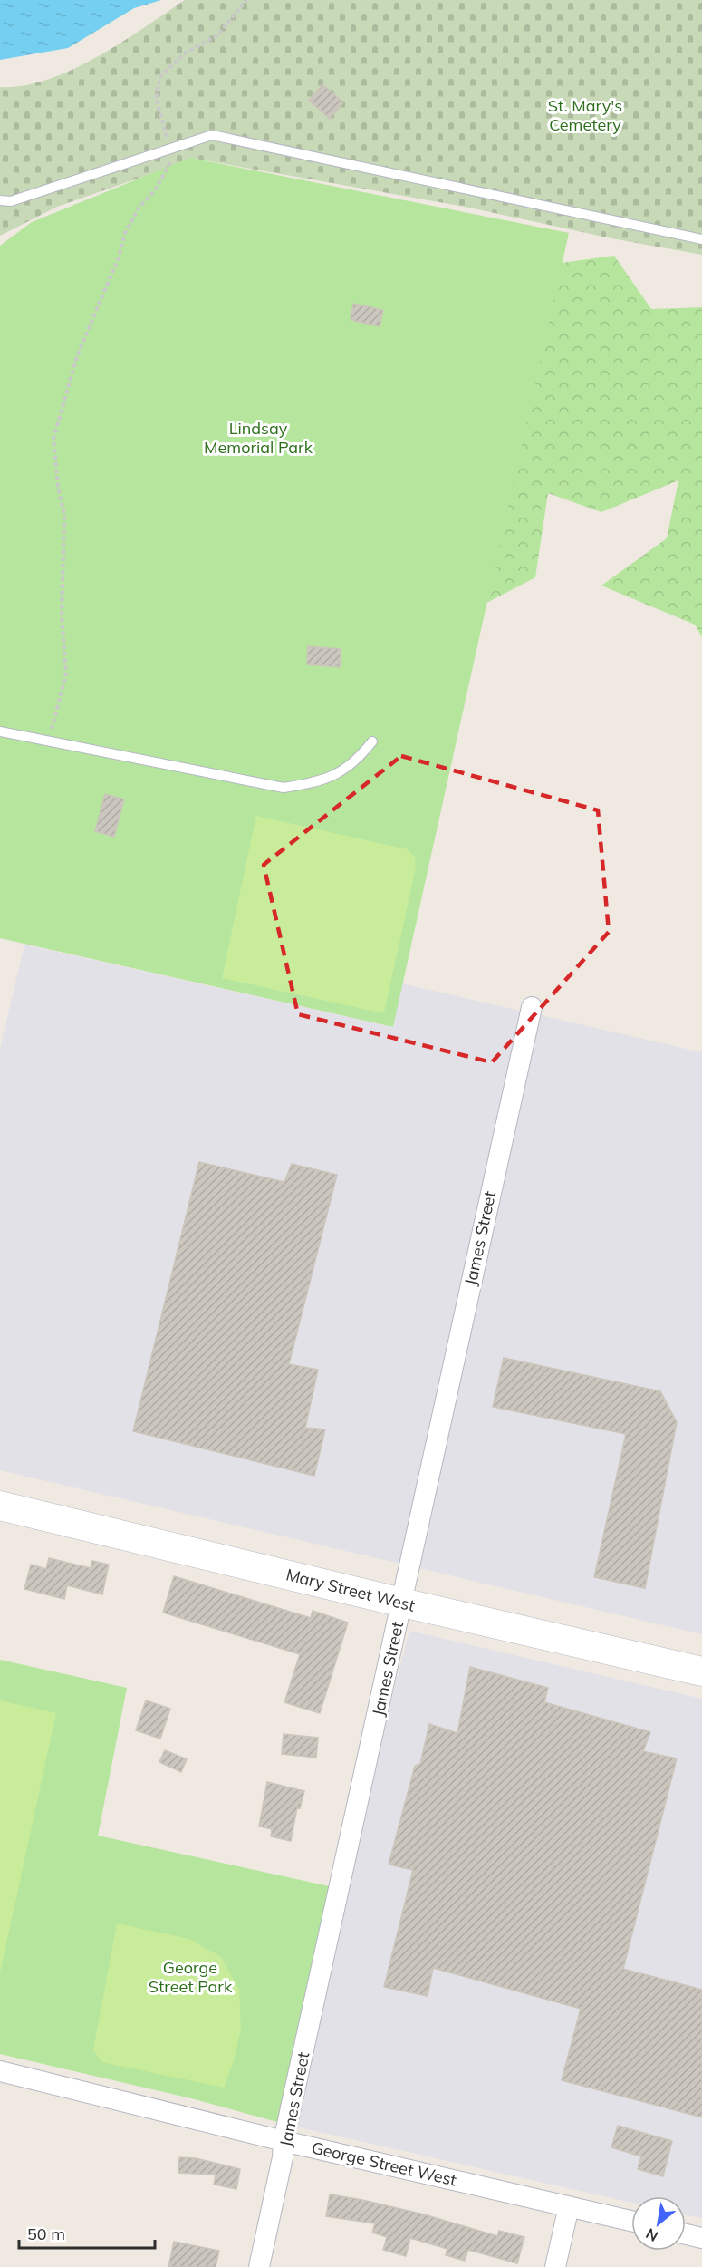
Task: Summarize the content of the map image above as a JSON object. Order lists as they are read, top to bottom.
{
  "streets": {
    "street": ["James Street", "Mary Street West", "George Street West"]
  },
  "crossings": [
    ["James Street", "Mary Street West"],
    ["James Street", "George Street West"]
  ],
  "parks": ["St. Mary's Cemetery", "Lindsay Memorial Park", "George Street Park"],
  "scale_bar": "50 m",
  "north": "bottom left"
}
